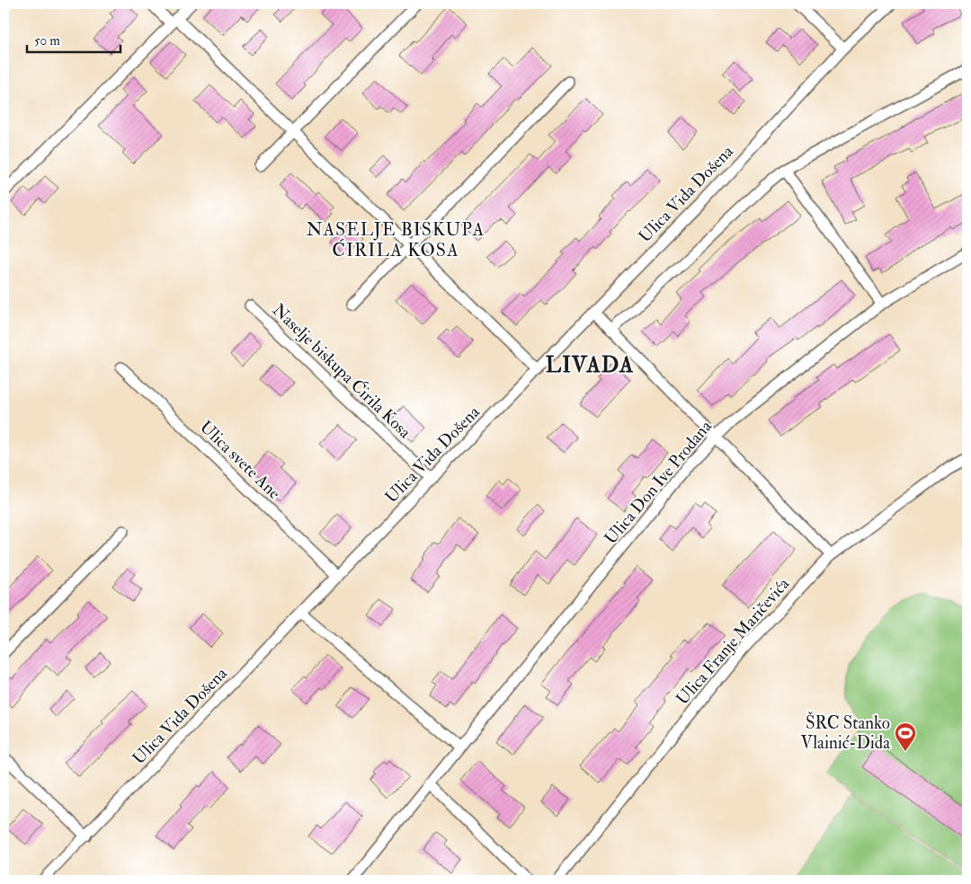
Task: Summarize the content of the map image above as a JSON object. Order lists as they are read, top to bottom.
{
  "streets": {
    "street": [
      "Ulica Vida Došena",
      "Naselje biskupa Ćirila Kosa",
      "Ulica svete Ane",
      "Ulica Don Ive Prodana",
      "Ulica Franje Maričevića"
    ]
  },
  "crossings": [
    ["Ulica Vida Došena", "Naselje biskupa Ćirila Kosa"],
    ["Ulica Vida Došena", "Ulica svete Ane"]
  ],
  "districts": ["NASELJE BISKUPA ĆIRILA KOSA", "LIVADA"],
  "places": {
    "sports": ["ŠRC Stanko Vlainić-Dida"]
  },
  "scale_bar": "50 m"
}
